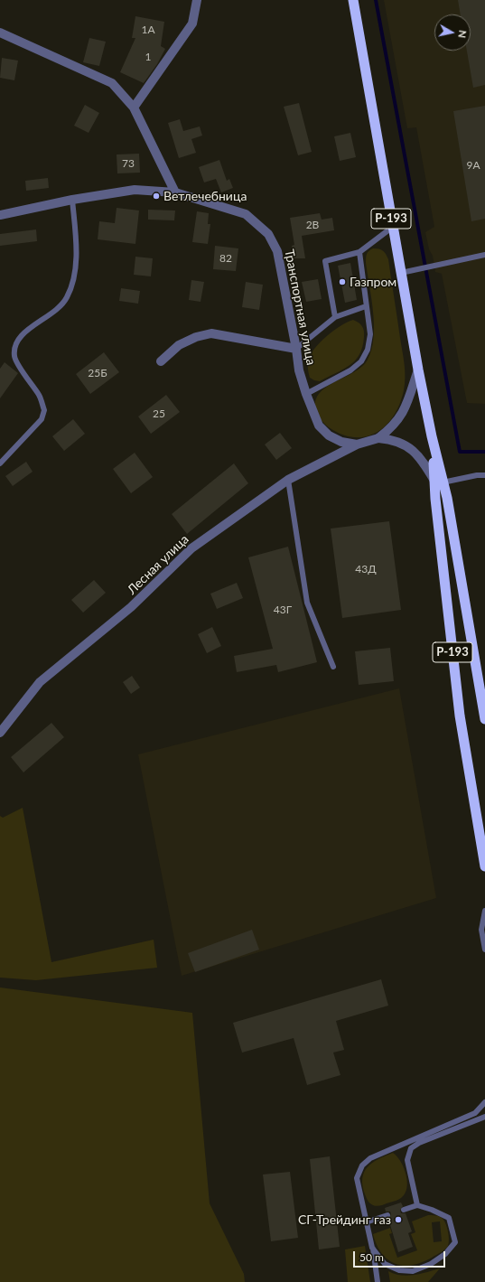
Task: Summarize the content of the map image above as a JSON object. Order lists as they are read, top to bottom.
{
  "streets": {
    "highway": ["Р-193"],
    "street": ["Транспортная улица", "Лесная улица"]
  },
  "crossings": [
    ["Транспортная улица", "Лесная улица"]
  ],
  "places": ["Ветлечебница", "Газпром", "СГ-Трейдинг газ"],
  "house_numbers": [
    "1А",
    "1",
    "73",
    "9А",
    "2В",
    "82",
    "25Б",
    "25",
    "43Д",
    "43Г"
  ],
  "scale_bar": "50 m",
  "north": "right"
}
